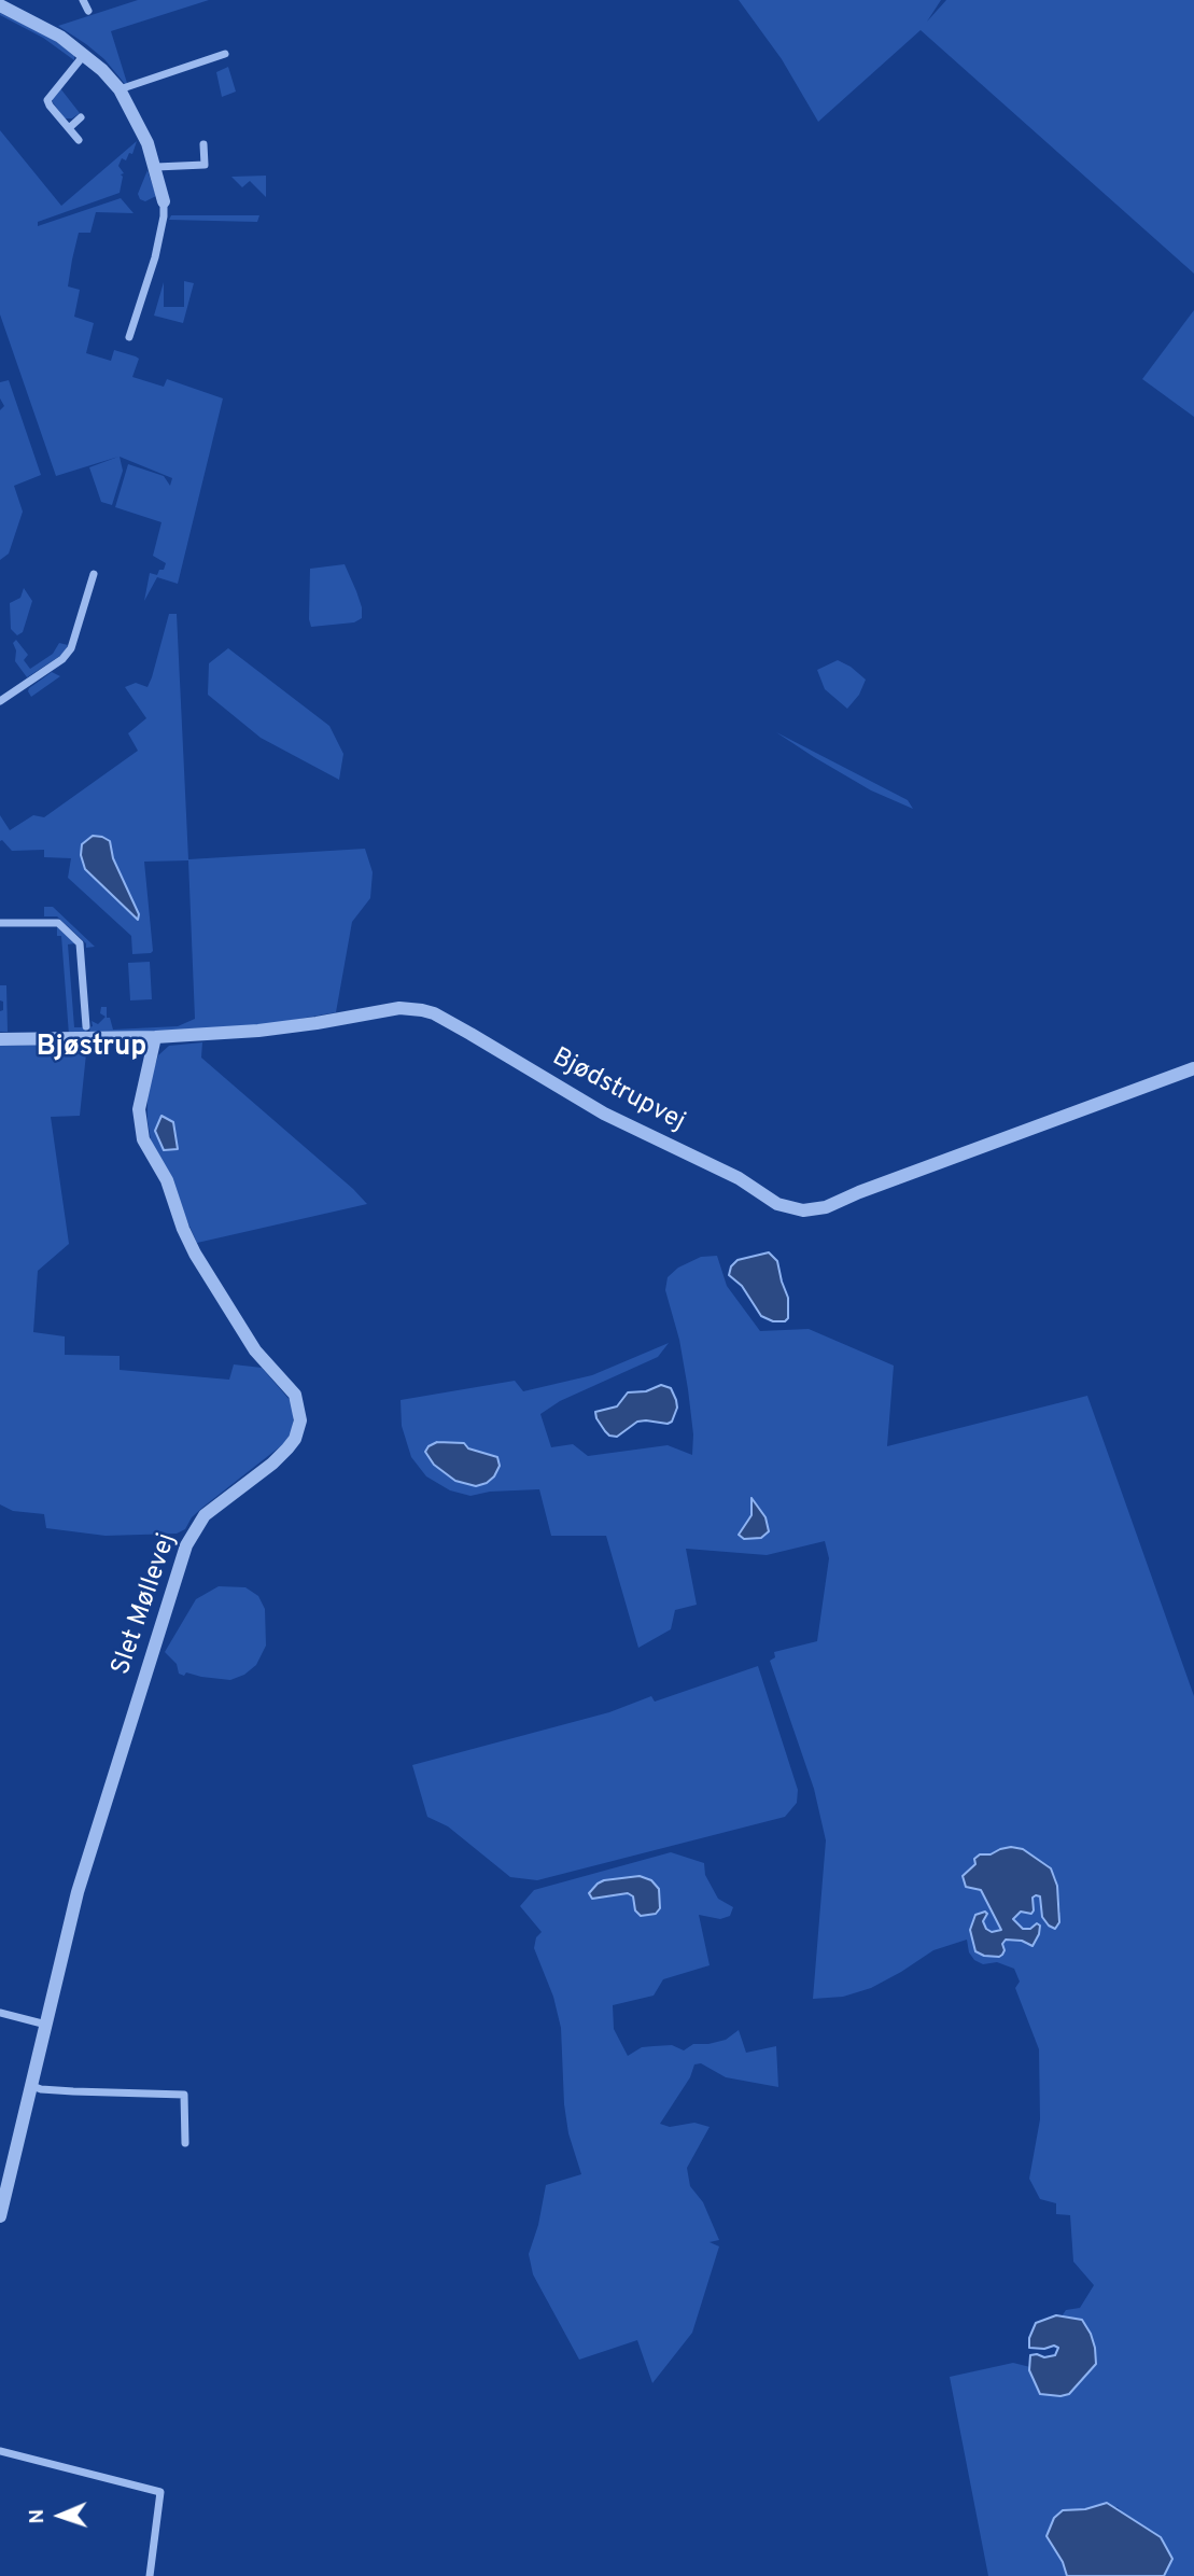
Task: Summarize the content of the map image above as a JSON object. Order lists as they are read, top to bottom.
{
  "streets": {
    "street": ["Bjødstrupvej", "Slet Møllevej"]
  },
  "crossings": [
    ["Bjødstrupvej", "Slet Møllevej"]
  ],
  "districts": ["Bjøstrup"],
  "north": "left"
}
